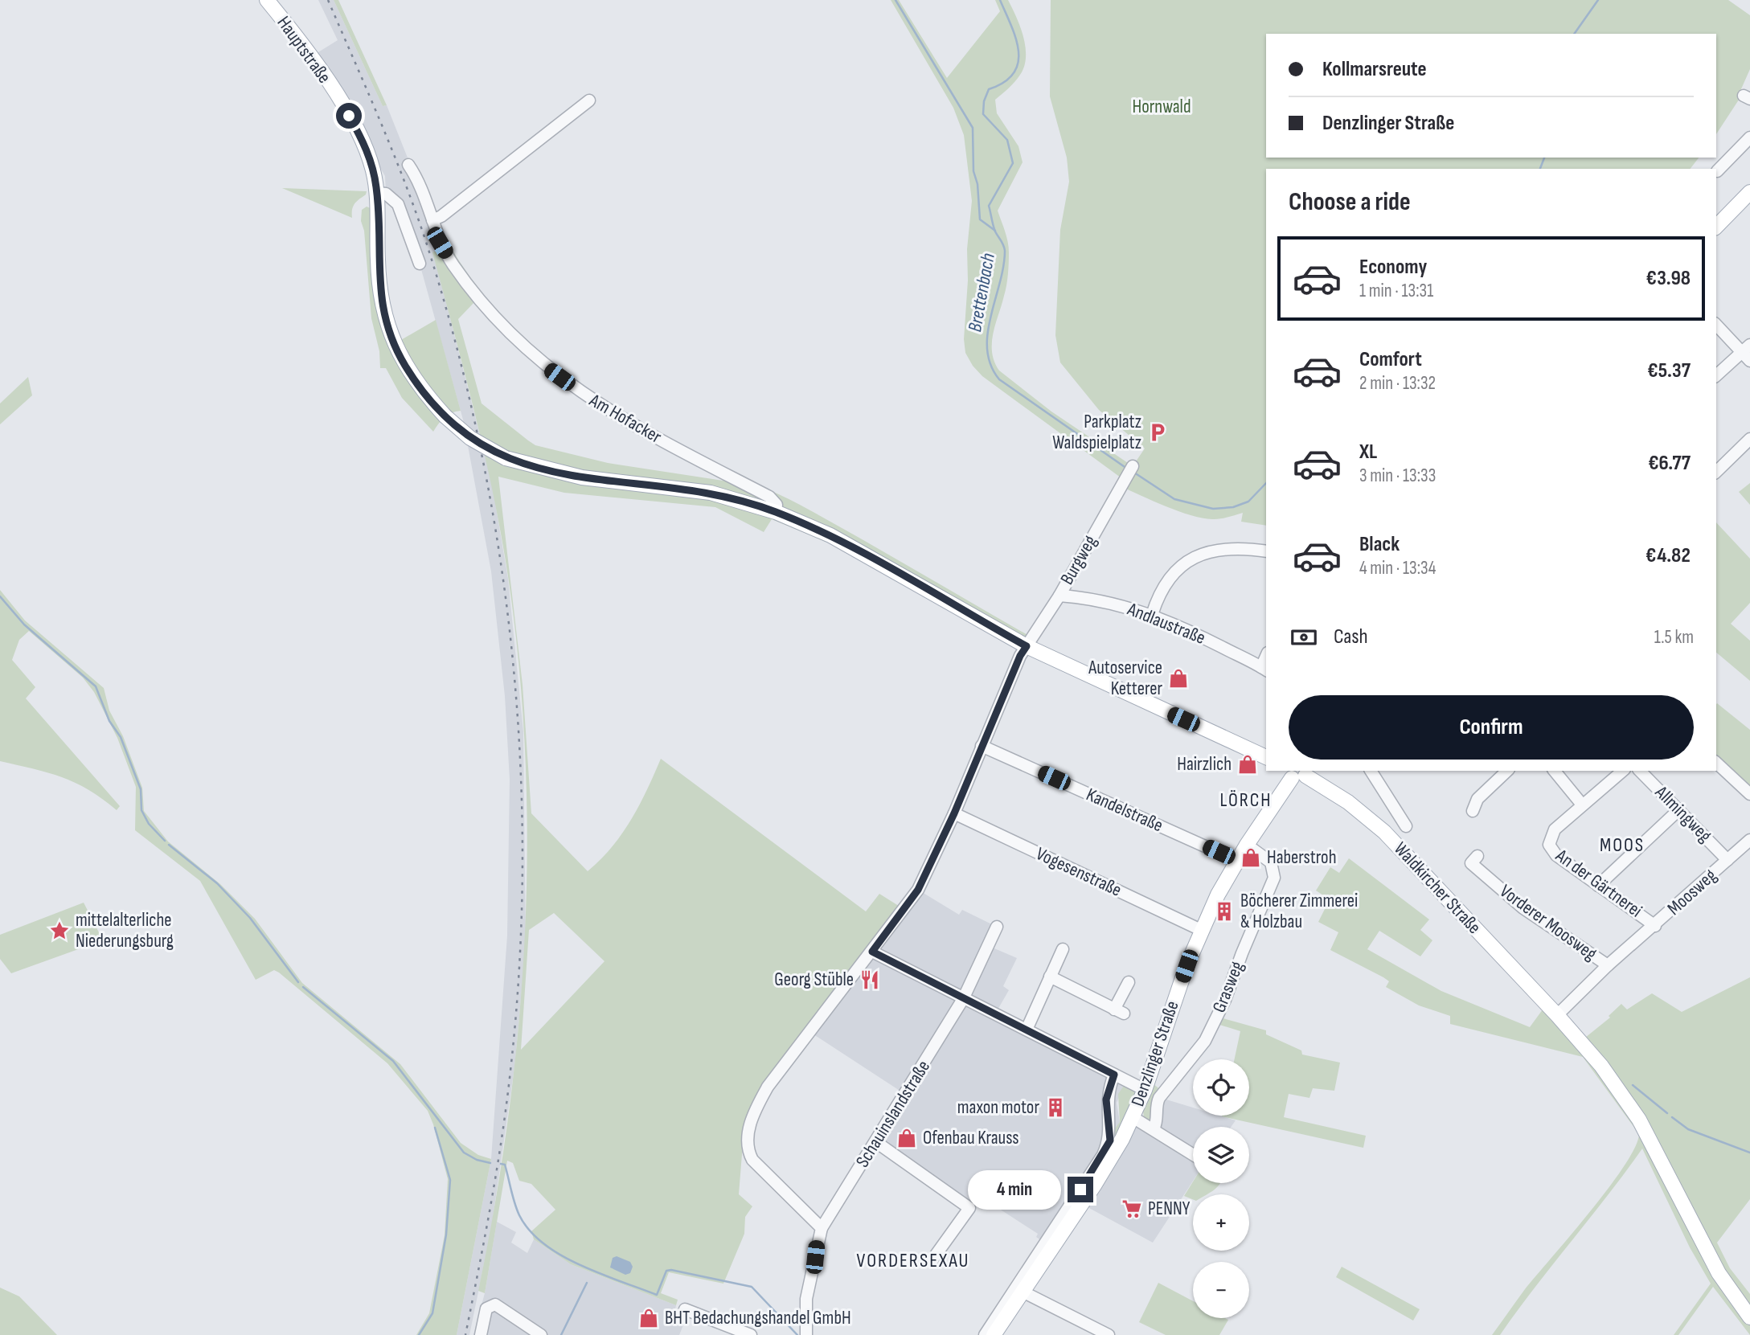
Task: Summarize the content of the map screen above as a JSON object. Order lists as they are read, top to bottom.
{
  "streets": {
    "main road": ["Hauptstraße", "Waldkircher Straße", "Denzlinger Straße"],
    "street": [
      "Am Hofacker",
      "Burgweg",
      "Andlaustraße",
      "Kandelstraße",
      "Allmingweg",
      "Vogesenstraße",
      "An der Gärtnerei",
      "Moosweg",
      "Vorderer Moosweg",
      "Grasweg",
      "Schauinslandstraße"
    ]
  },
  "crossings": [
    ["Hauptstraße", "Am Hofacker"],
    ["Hauptstraße", "Burgweg"],
    ["Burgweg", "Andlaustraße"],
    ["Burgweg", "Kandelstraße"],
    ["Burgweg", "Vogesenstraße"],
    ["Burgweg", "Schauinslandstraße"],
    ["Kandelstraße", "Denzlinger Straße"],
    ["Allmingweg", "Moosweg"],
    ["Vogesenstraße", "Denzlinger Straße"],
    ["An der Gärtnerei", "Moosweg"],
    ["Waldkircher Straße", "Denzlinger Straße"],
    ["Moosweg", "Vorderer Moosweg"],
    ["Grasweg", "Denzlinger Straße"]
  ],
  "districts": ["LÖRCH", "MOOS", "VORDERSEXAU"],
  "water": ["Brettenbach"],
  "parks": ["Hornwald"],
  "places": {
    "parking": ["Parkplatz Waldspielplatz"],
    "shop": [
      "Autoservice Ketterer",
      "Hairzlich",
      "Haberstroh",
      "Ofenbau Krauss",
      "BHT Bedachungshandel GmbH"
    ],
    "building": ["Böcherer Zimmerei & Holzbau", "maxon motor"],
    "place": ["mittelalterliche Niederungsburg"],
    "restaurant": ["Georg Stüble"],
    "supermarket": ["PENNY"]
  },
  "page": {
    "banner": ["Kollmarsreute", "Denzlinger Straße"],
    "heading": "Choose a ride",
    "list": [
      {
        "name": "Economy",
        "note": "1 min · 13:31",
        "value": "€3.98"
      },
      {
        "name": "Comfort",
        "note": "2 min · 13:32",
        "value": "€5.37"
      },
      {
        "name": "XL",
        "note": "3 min · 13:33",
        "value": "€6.77"
      },
      {
        "name": "Black",
        "note": "4 min · 13:34",
        "value": "€4.82"
      }
    ],
    "pay": ["Cash", "1.5 km"],
    "buttons": "Confirm",
    "map_buttons": ["+", "−"],
    "bubble": "4 min"
  }
}
